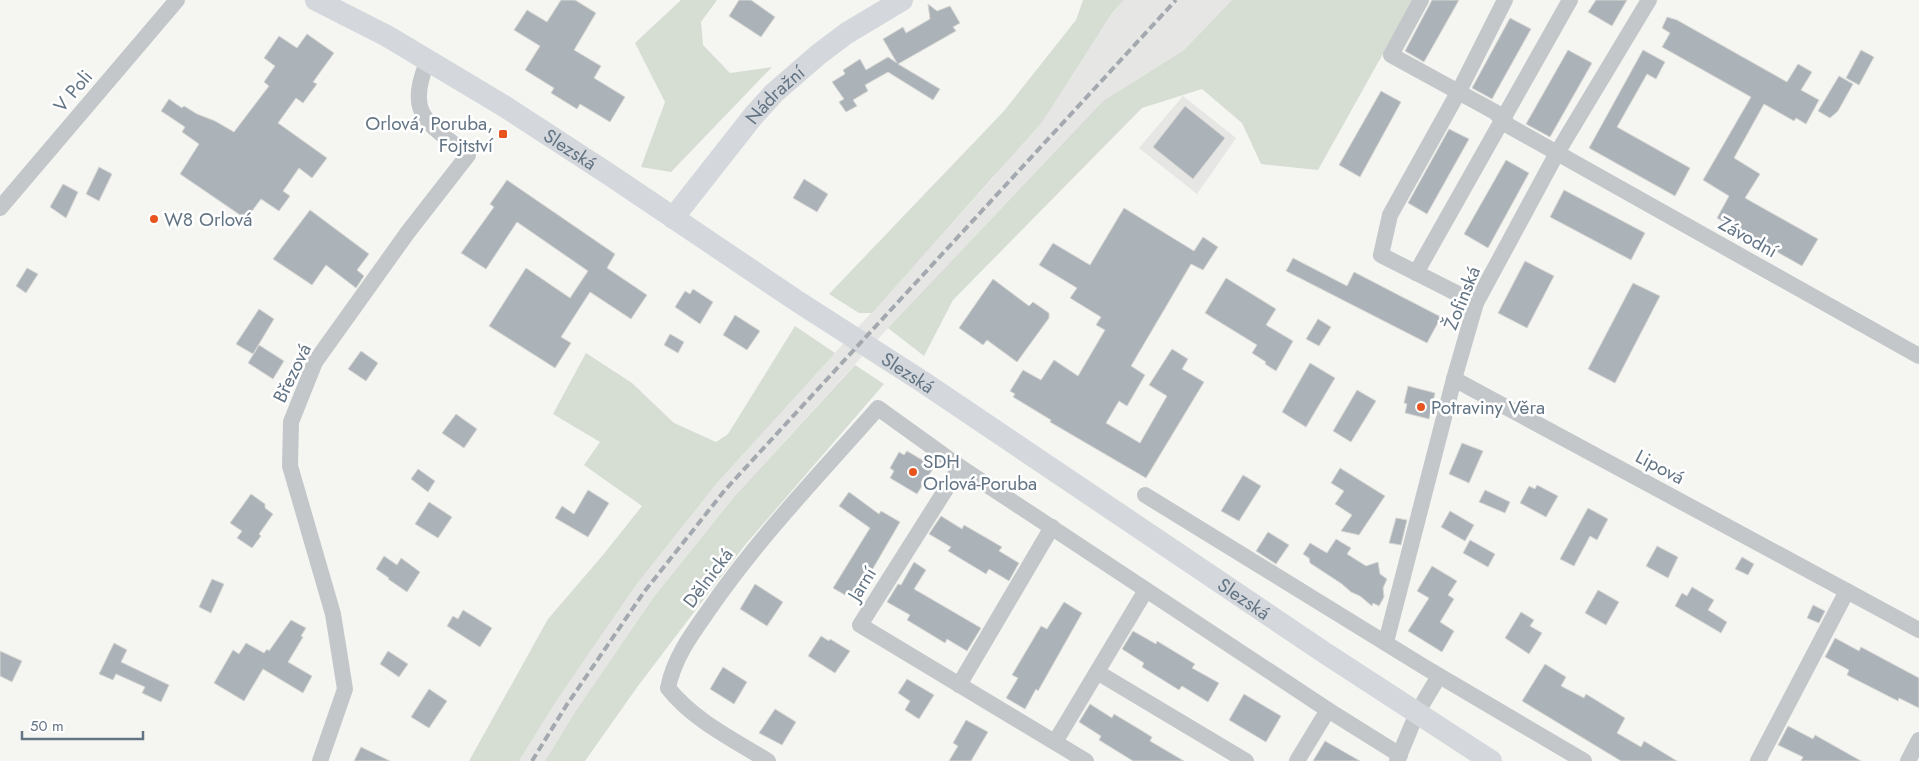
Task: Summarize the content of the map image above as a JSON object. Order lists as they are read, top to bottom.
{
  "streets": {
    "street": [
      "V Poli",
      "Nádražní",
      "Slezská",
      "Závodní",
      "Žofinská",
      "Březová",
      "Lipová",
      "Dělnická",
      "Jarní"
    ]
  },
  "crossings": [
    ["Nádražní", "Slezská"],
    ["Slezská", "Žofinská"],
    ["Slezská", "Březová"],
    ["Závodní", "Žofinská"],
    ["Žofinská", "Lipová"],
    ["Dělnická", "Jarní"]
  ],
  "places": {
    "transit": ["Orlová, Poruba, Fojtství"],
    "other": ["W8 Orlová", "Potraviny Věra", "SDH Orlová-Poruba"]
  },
  "scale_bar": "50 m"
}
